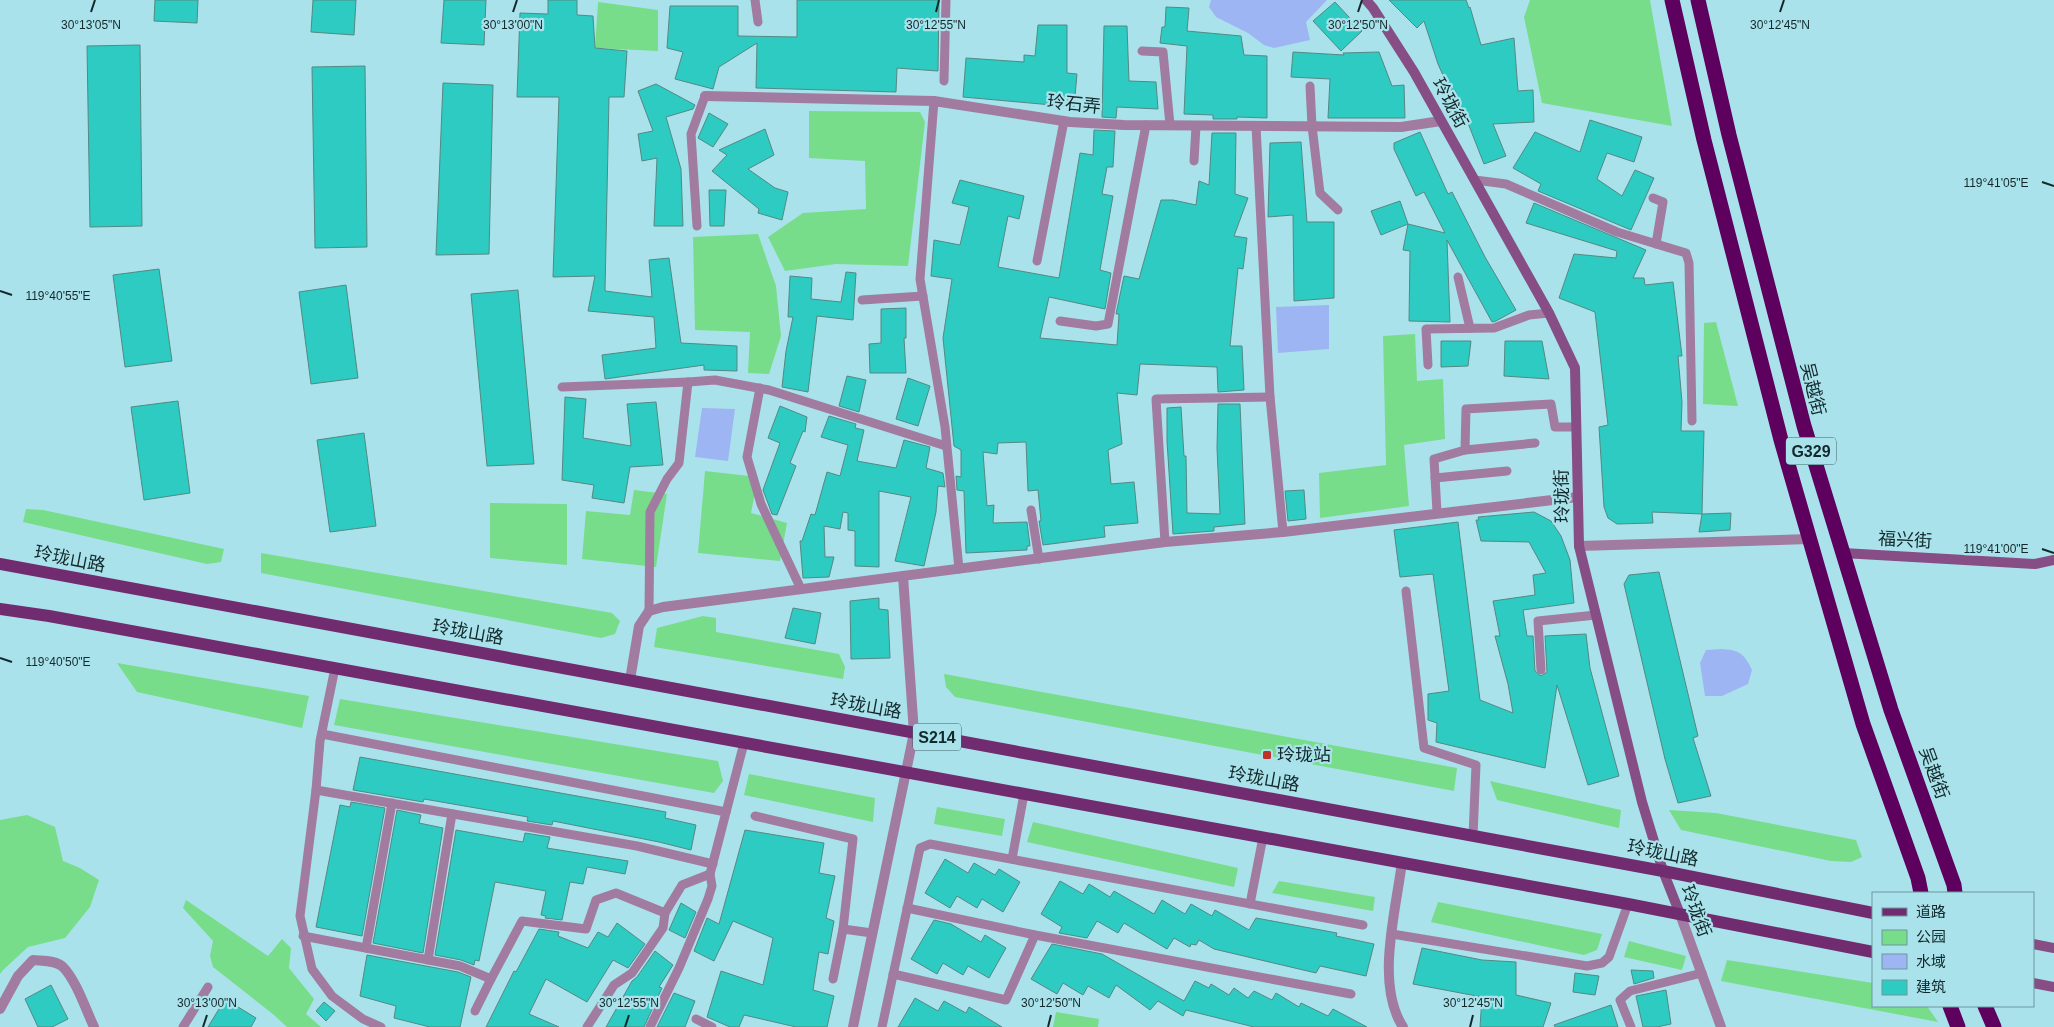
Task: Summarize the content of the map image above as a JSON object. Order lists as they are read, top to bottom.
{
  "streets": {
    "highway": ["吴越街", "G329"],
    "main road": ["玲珑山路", "S214"],
    "street": ["玲珑街", "玲石弄", "福兴街"]
  },
  "crossings": [
    ["玲珑街", "玲石弄"],
    ["玲珑街", "玲珑山路"],
    ["玲珑街", "S214"],
    ["吴越街", "福兴街"]
  ],
  "places": {
    "transit": ["玲珑站"]
  },
  "legend": [
    "道路",
    "公园",
    "水域",
    "建筑"
  ],
  "coordinates": [
    "30°13'05\"N",
    "30°13'00\"N",
    "30°12'55\"N",
    "30°12'50\"N",
    "30°12'45\"N",
    "119°41'05\"E",
    "119°40'55\"E",
    "119°41'00\"E",
    "119°40'50\"E"
  ]
}
